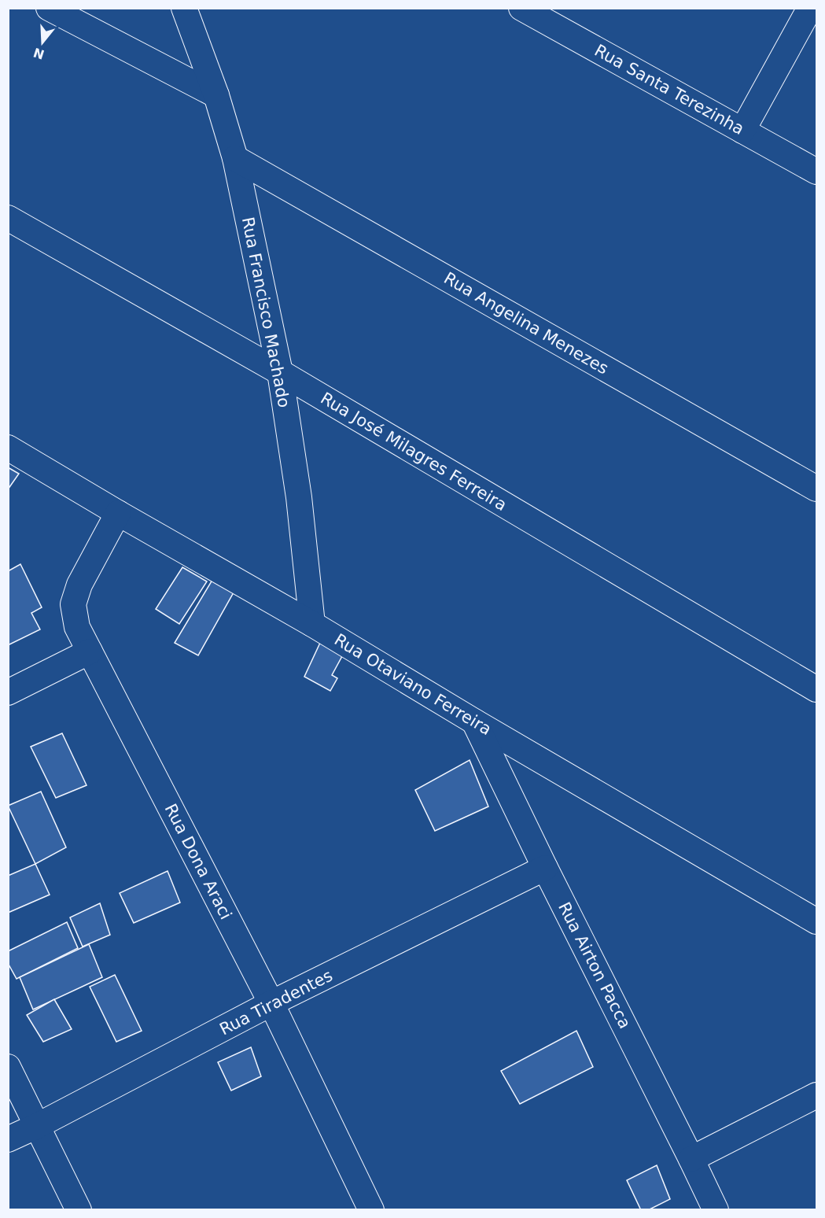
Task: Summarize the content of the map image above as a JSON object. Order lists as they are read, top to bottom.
{
  "streets": {
    "street": [
      "Rua Santa Terezinha",
      "Rua Francisco Machado",
      "Rua Angelina Menezes",
      "Rua José Milagres Ferreira",
      "Rua Otaviano Ferreira",
      "Rua Dona Araci",
      "Rua Airton Pacca",
      "Rua Tiradentes"
    ]
  },
  "crossings": [
    ["Rua Francisco Machado", "Rua Angelina Menezes"],
    ["Rua Francisco Machado", "Rua José Milagres Ferreira"],
    ["Rua Francisco Machado", "Rua Otaviano Ferreira"],
    ["Rua Otaviano Ferreira", "Rua Dona Araci"],
    ["Rua Otaviano Ferreira", "Rua Airton Pacca"],
    ["Rua Dona Araci", "Rua Tiradentes"],
    ["Rua Airton Pacca", "Rua Tiradentes"]
  ],
  "north": "bottom"
}
